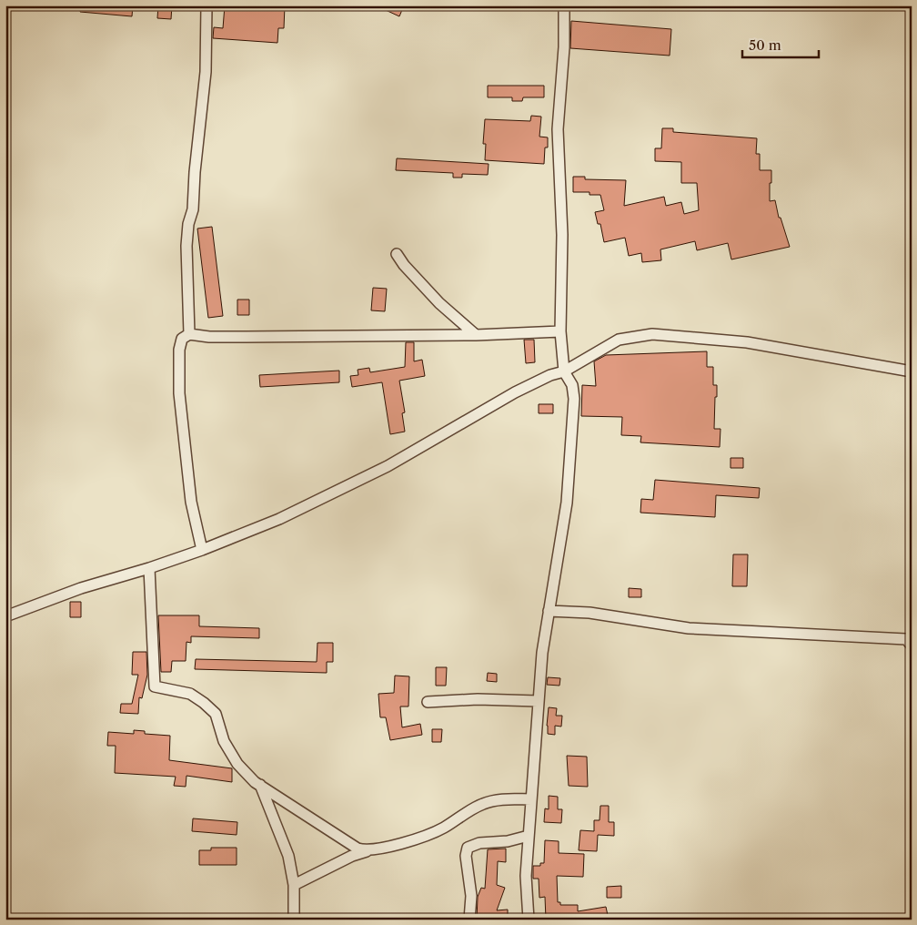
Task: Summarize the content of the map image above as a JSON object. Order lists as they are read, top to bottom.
{
  "scale_bar": "50 m"
}
